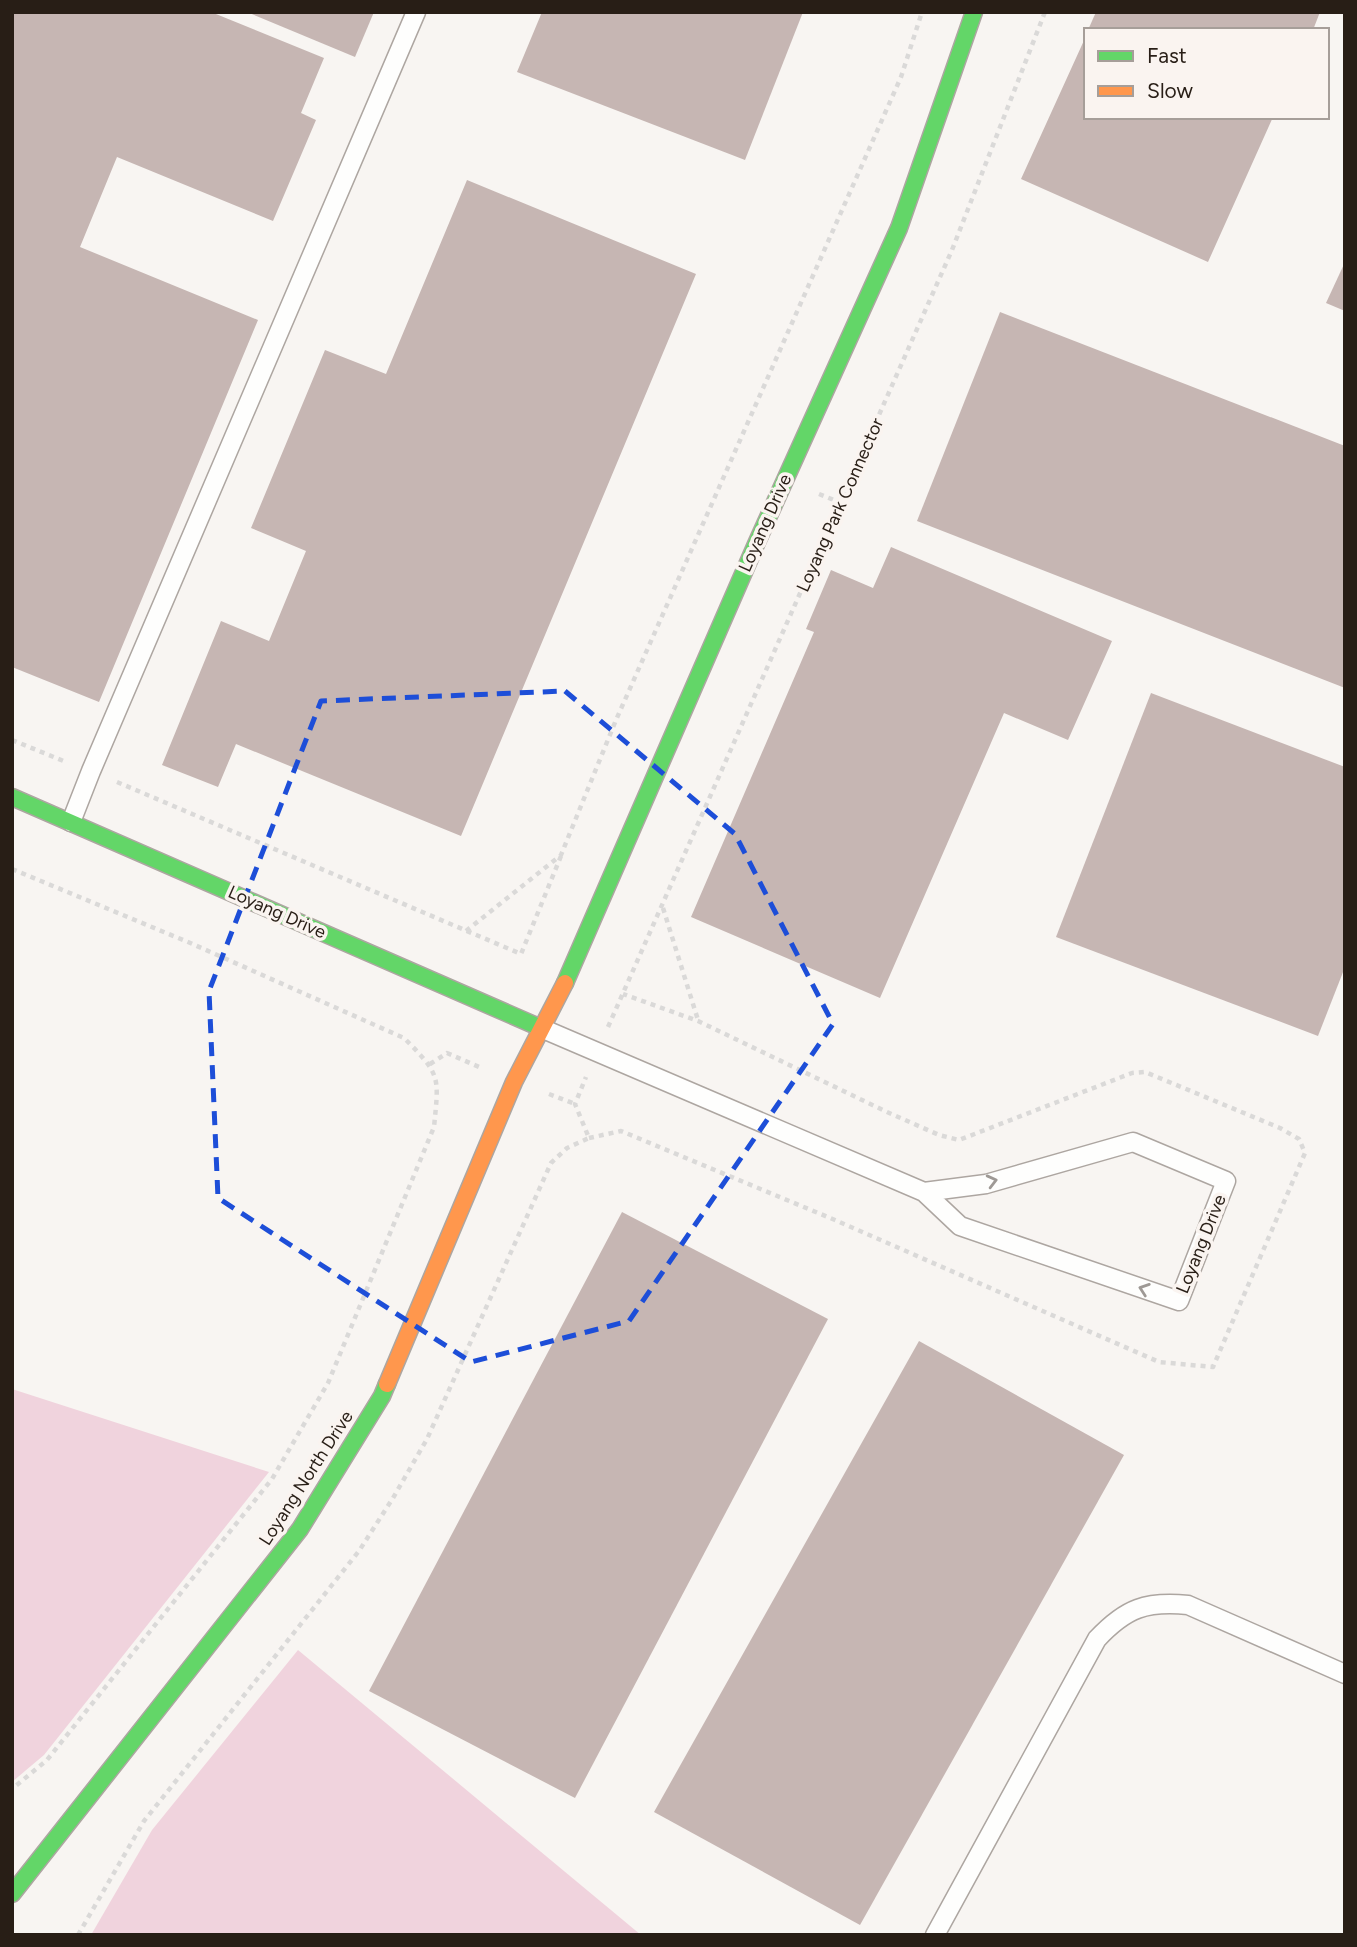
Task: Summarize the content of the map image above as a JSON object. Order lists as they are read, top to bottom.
{
  "streets": {
    "street": ["Loyang Drive", "Loyang North Drive"],
    "path": ["Loyang Park Connector"]
  },
  "crossings": [
    ["Loyang Drive", "Loyang North Drive"]
  ],
  "legend": ["Fast", "Slow"]
}
